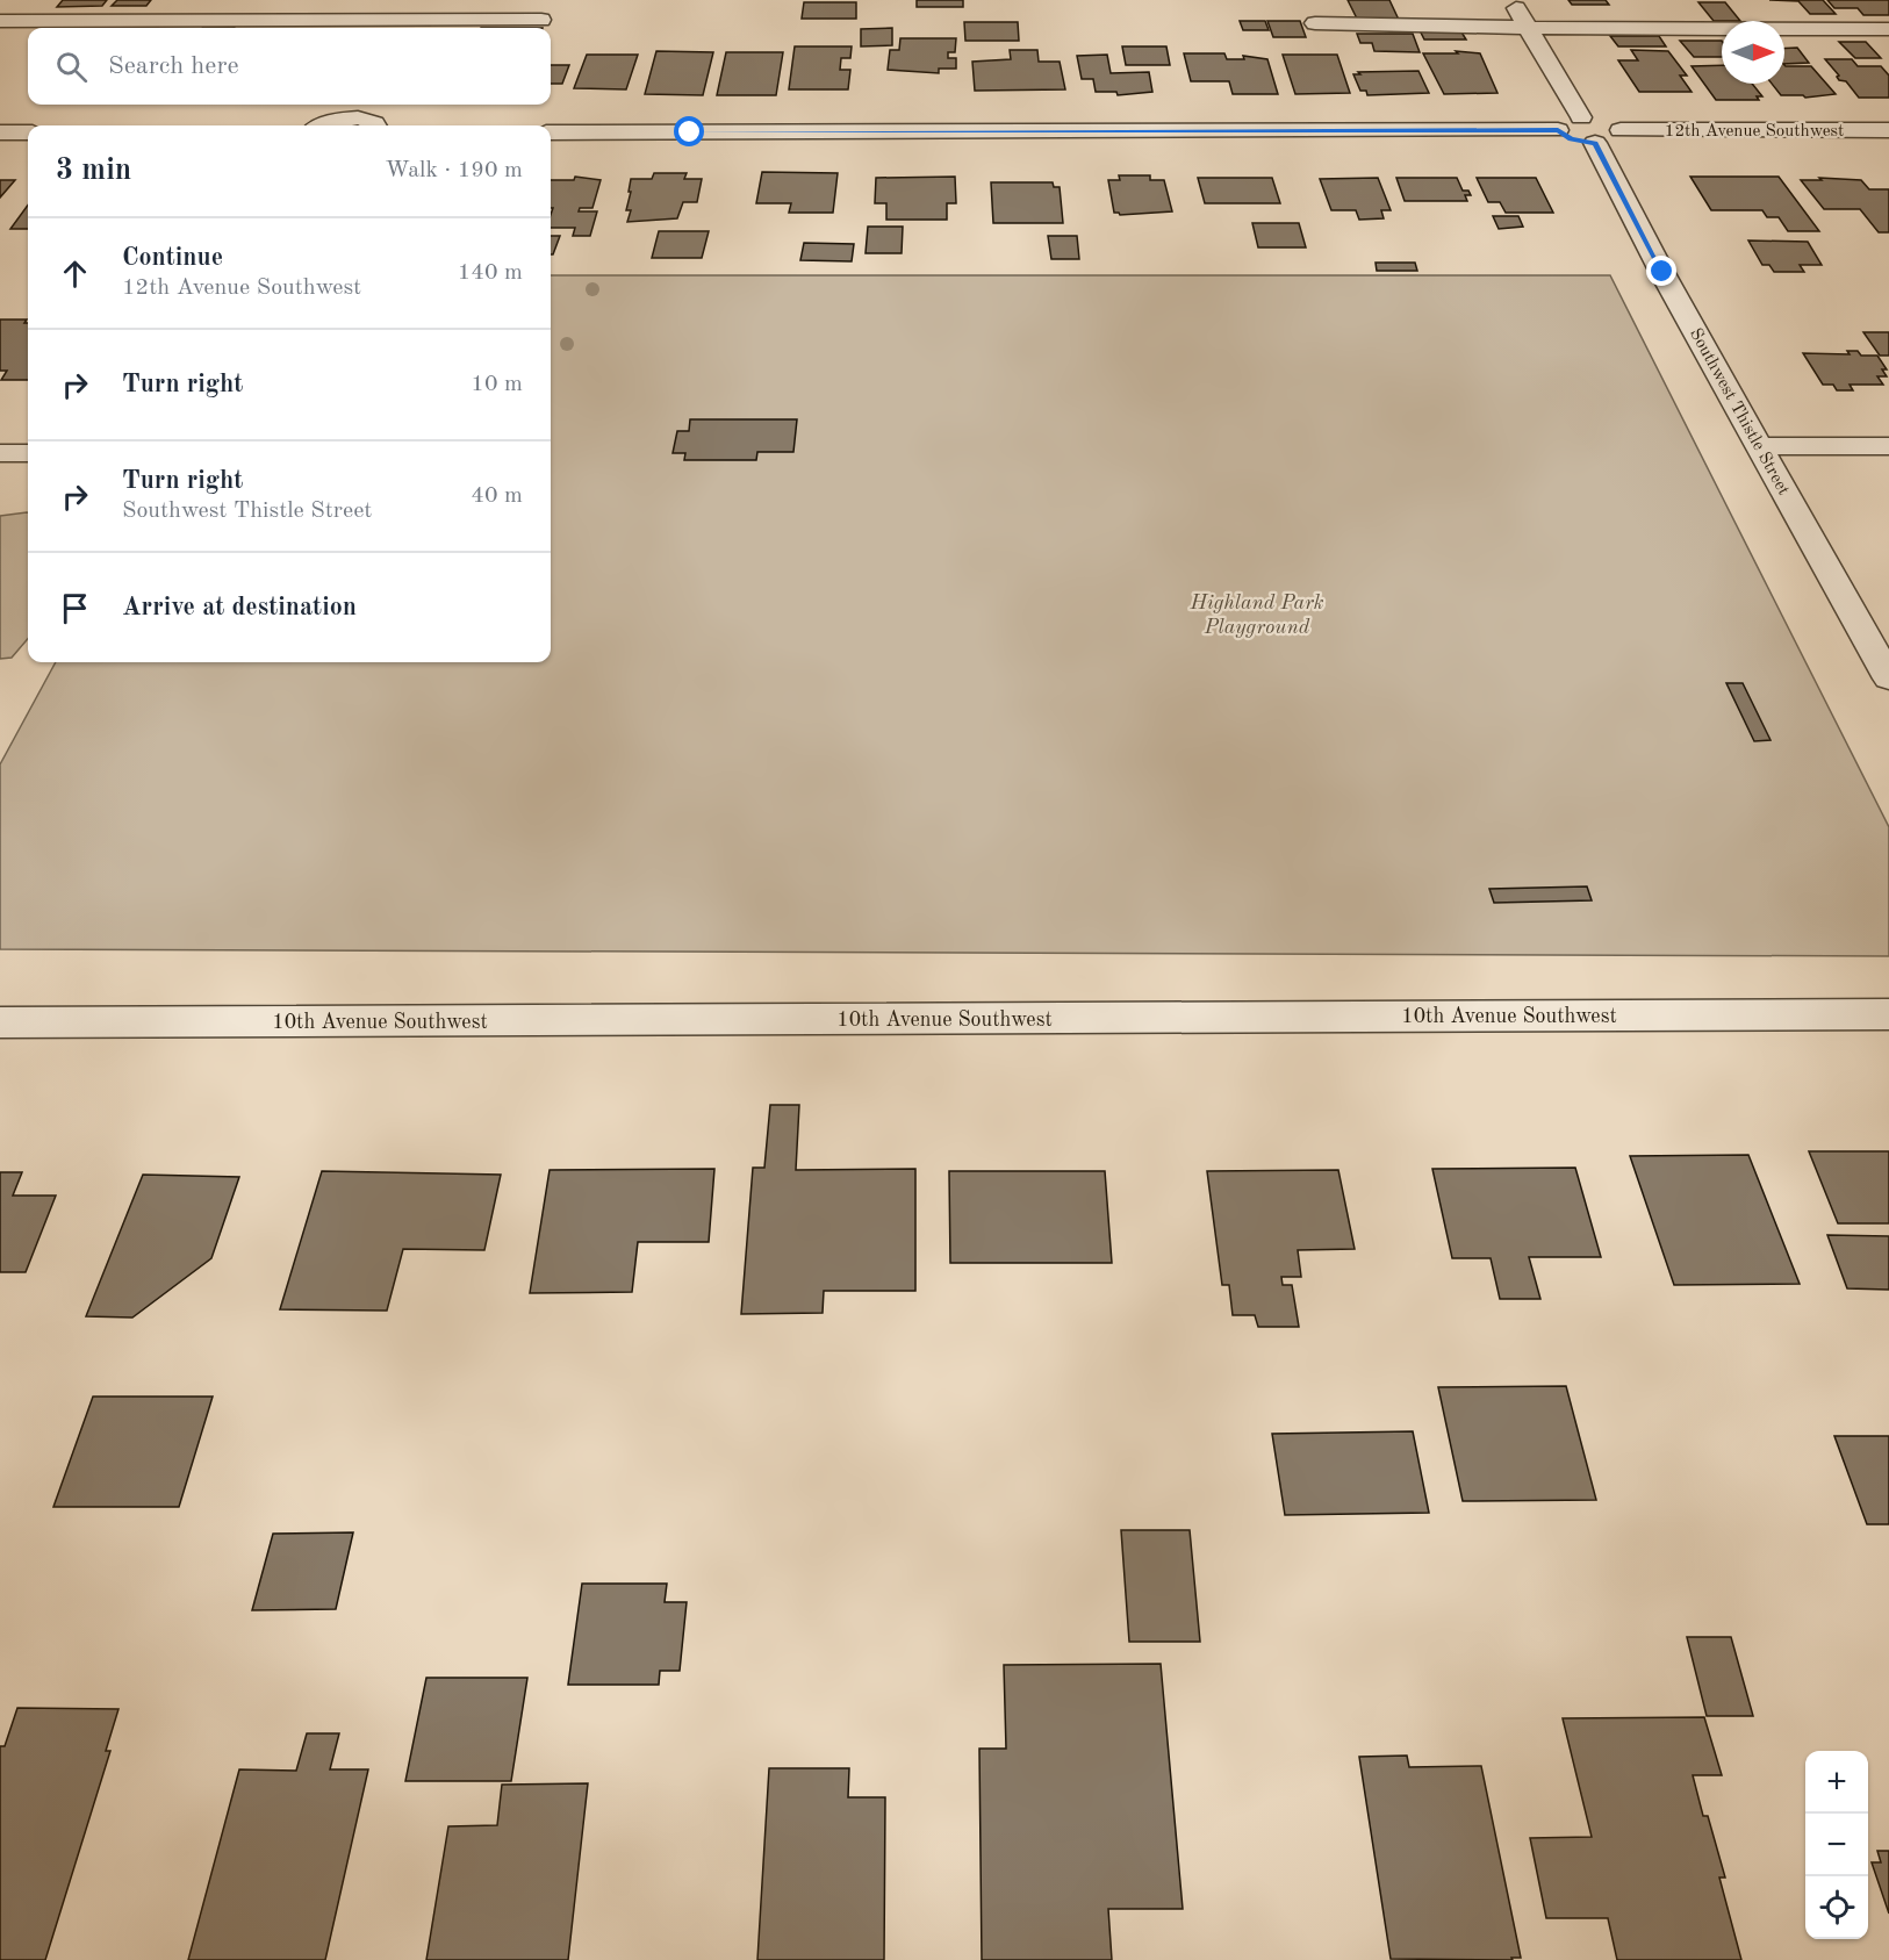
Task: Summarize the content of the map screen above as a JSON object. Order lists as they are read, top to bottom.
{
  "streets": {
    "street": ["12th Avenue Southwest", "Southwest Thistle Street", "10th Avenue Southwest"]
  },
  "parks": ["Highland Park Playground"],
  "north": "right",
  "page": {
    "search": "Search here",
    "heading": ["3 min", "Walk · 190 m"],
    "list": [
      ["Continue", "12th Avenue Southwest", "140 m"],
      ["Turn right", "10 m"],
      ["Turn right", "Southwest Thistle Street", "40 m"],
      "Arrive at destination"
    ],
    "map_buttons": ["+", "−"]
  }
}
